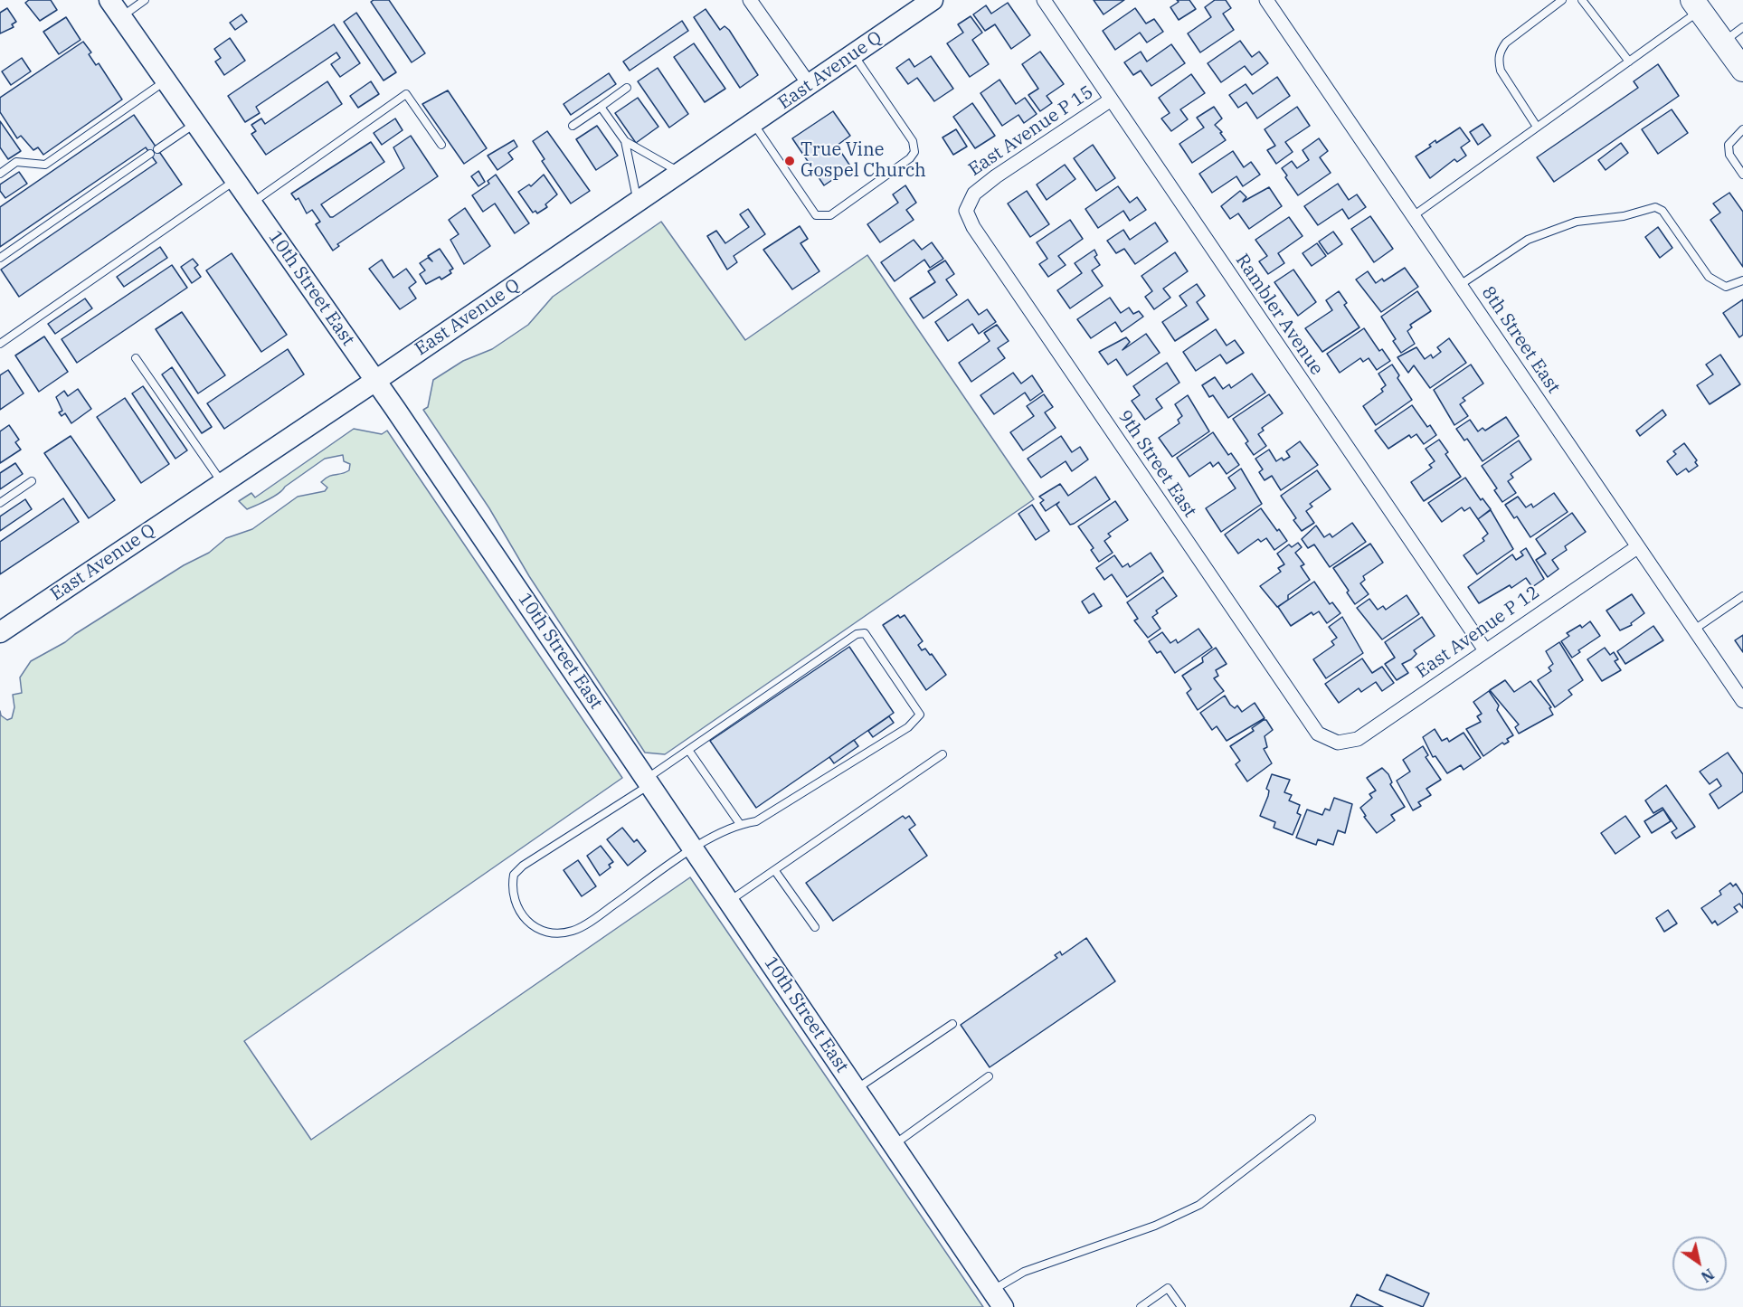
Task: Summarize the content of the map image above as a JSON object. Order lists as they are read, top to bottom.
{
  "streets": {
    "main road": ["East Avenue Q", "10th Street East"],
    "street": [
      "East Avenue P 15",
      "Rambler Avenue",
      "8th Street East",
      "9th Street East",
      "East Avenue P 12"
    ]
  },
  "crossings": [
    ["East Avenue Q", "10th Street East"],
    ["East Avenue P 15", "Rambler Avenue"],
    ["East Avenue P 15", "9th Street East"],
    ["Rambler Avenue", "East Avenue P 12"],
    ["8th Street East", "East Avenue P 12"],
    ["9th Street East", "East Avenue P 12"]
  ],
  "places": ["True Vine Gospel Church"],
  "north": "bottom right"
}
